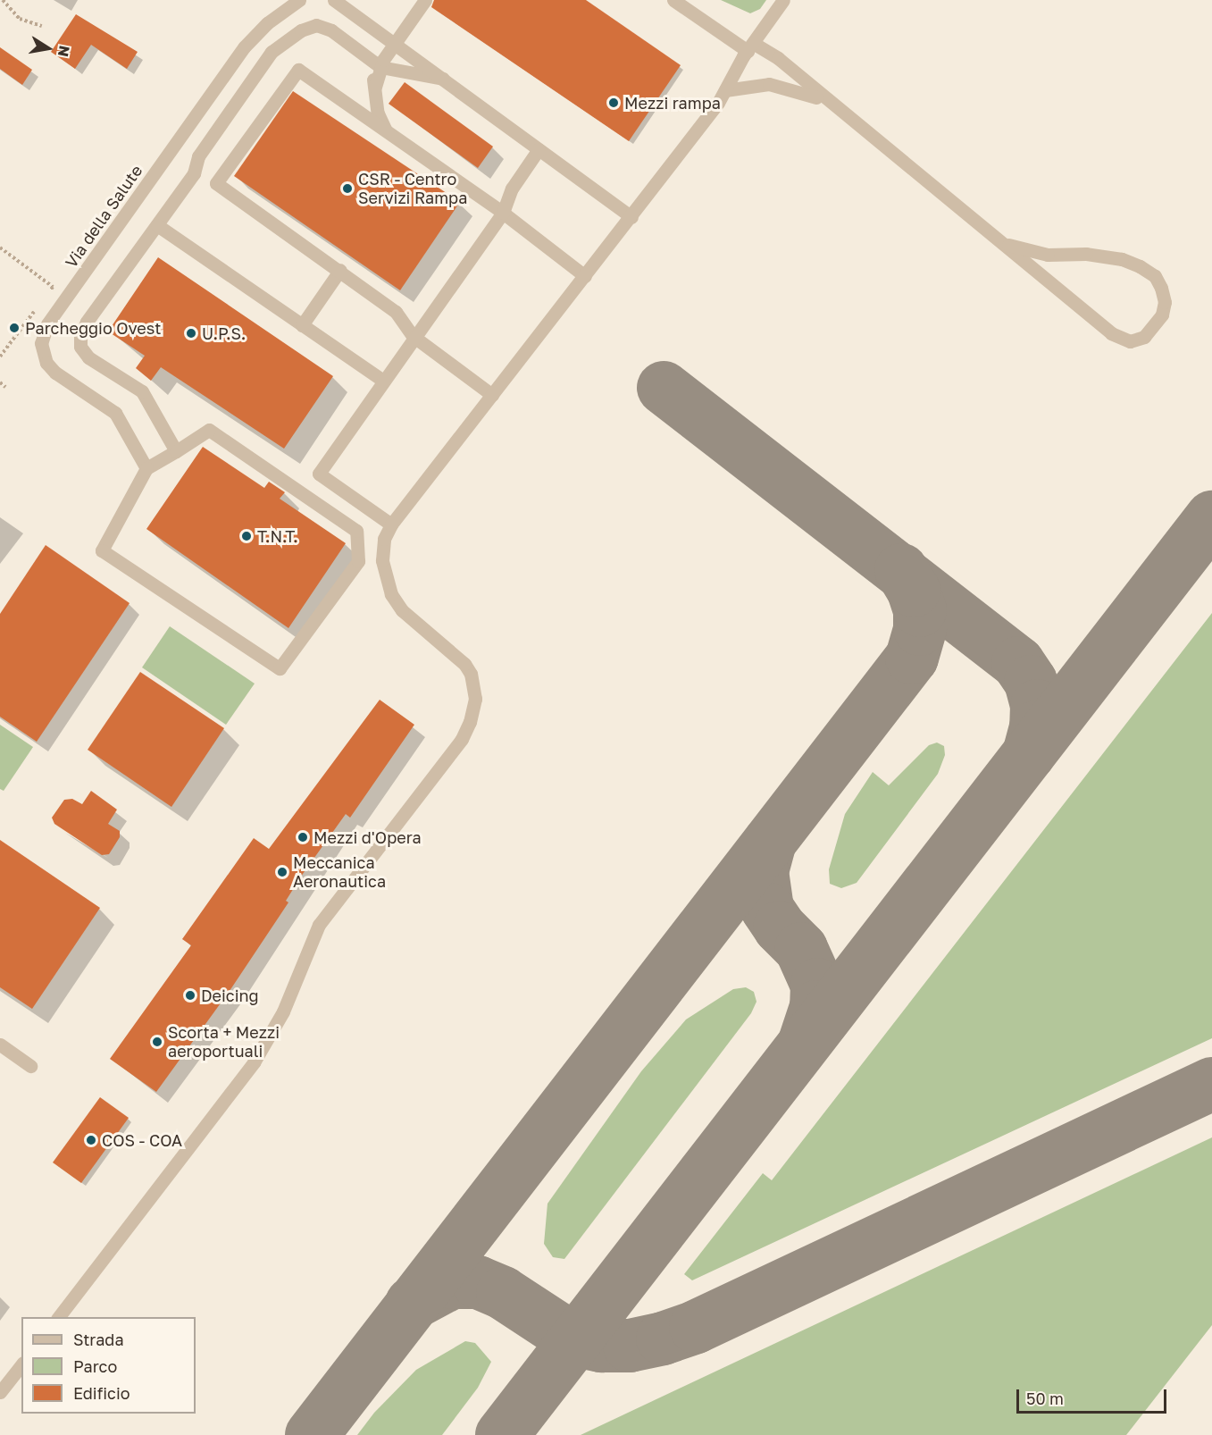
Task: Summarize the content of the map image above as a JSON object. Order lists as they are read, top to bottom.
{
  "streets": {
    "street": ["Via della Salute"]
  },
  "places": [
    "Mezzi rampa",
    "CSR - Centro Servizi Rampa",
    "Parcheggio Ovest",
    "U.P.S.",
    "T.N.T.",
    "Mezzi d'Opera",
    "Meccanica Aeronautica",
    "Deicing",
    "Scorta + Mezzi aeroportuali",
    "COS - COA"
  ],
  "legend": ["Strada", "Parco", "Edificio"],
  "scale_bar": "50 m",
  "north": "right"
}
